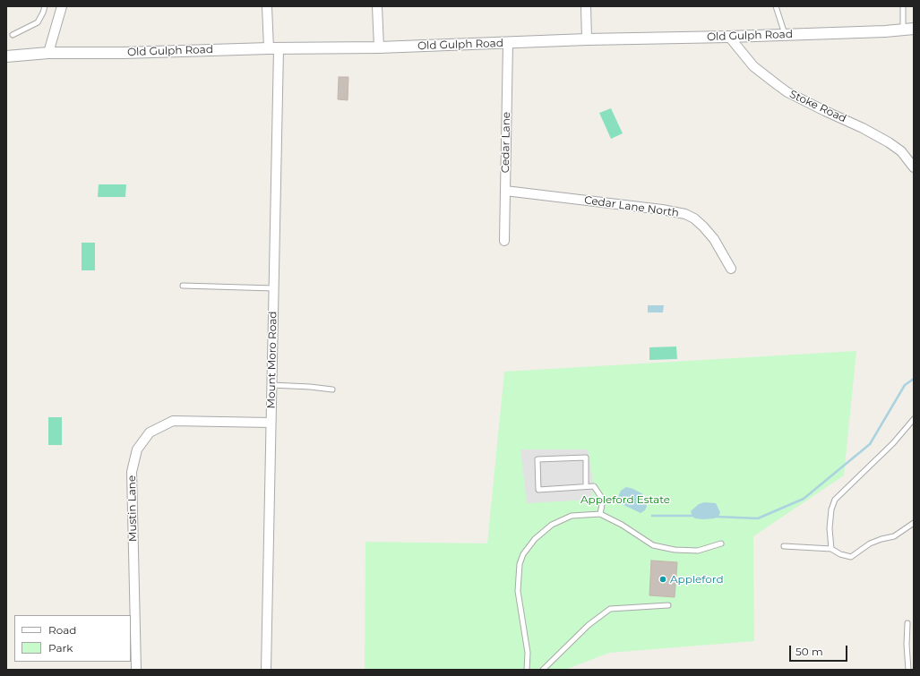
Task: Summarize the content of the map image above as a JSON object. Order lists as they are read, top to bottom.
{
  "streets": {
    "street": [
      "Old Gulph Road",
      "Stoke Road",
      "Cedar Lane",
      "Cedar Lane North",
      "Mount Moro Road",
      "Mustin Lane"
    ]
  },
  "crossings": [
    ["Old Gulph Road", "Stoke Road"],
    ["Old Gulph Road", "Cedar Lane"],
    ["Old Gulph Road", "Mount Moro Road"],
    ["Cedar Lane", "Cedar Lane North"],
    ["Mount Moro Road", "Mustin Lane"]
  ],
  "parks": ["Appleford Estate"],
  "places": ["Appleford"],
  "legend": ["Road", "Park"],
  "scale_bar": "50 m"
}
